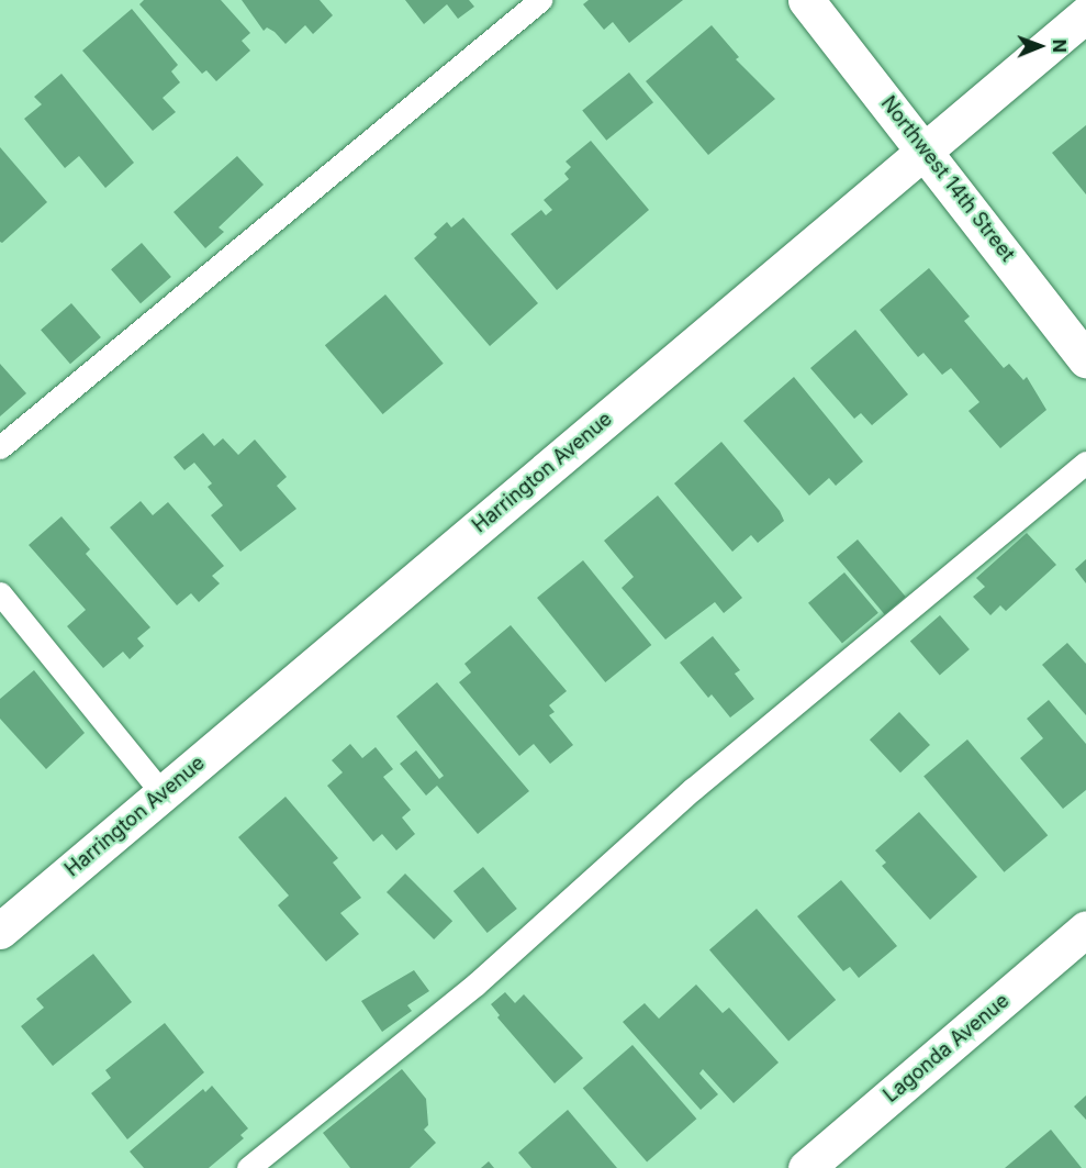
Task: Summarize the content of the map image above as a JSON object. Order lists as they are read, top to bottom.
{
  "streets": {
    "street": ["Northwest 14th Street", "Harrington Avenue", "Lagonda Avenue"]
  },
  "crossings": [
    ["Northwest 14th Street", "Harrington Avenue"]
  ],
  "north": "right"
}
